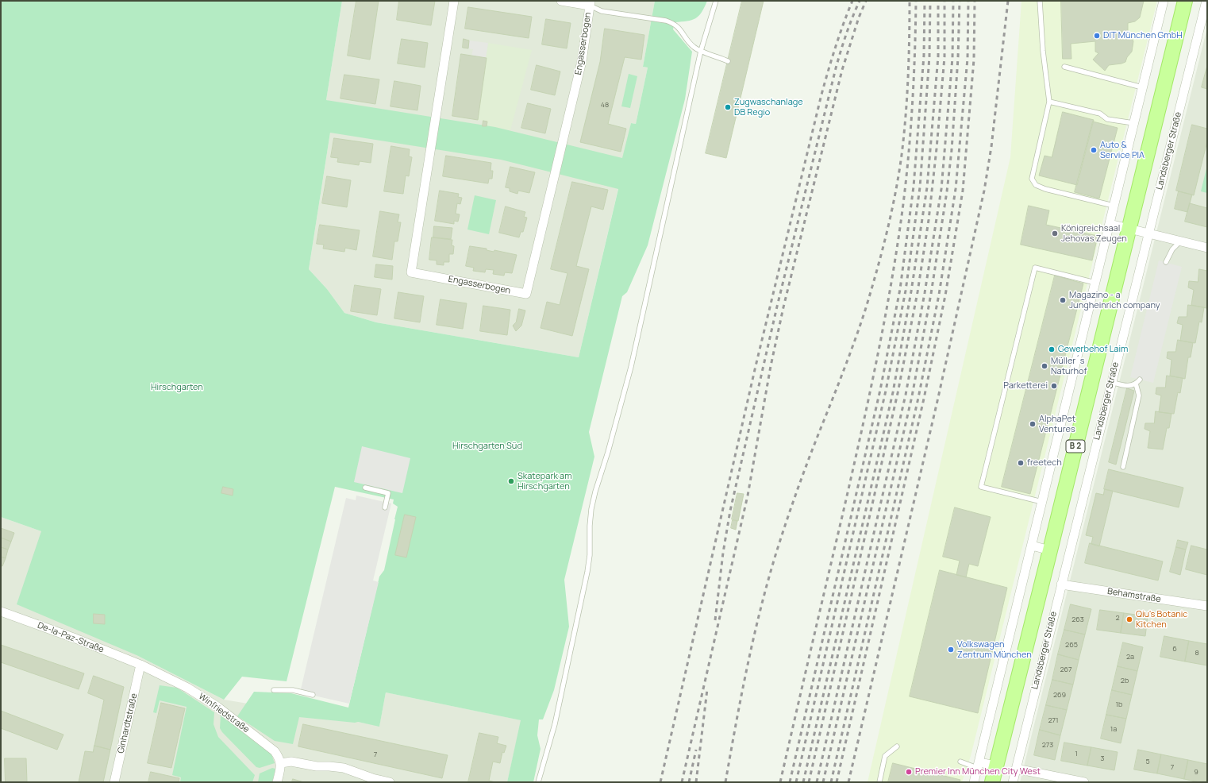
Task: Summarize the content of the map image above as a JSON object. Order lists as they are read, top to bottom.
{
  "streets": {
    "main road": ["B 2"],
    "street": [
      "Engasserbogen",
      "Landsberger Straße",
      "Behamstraße",
      "De-la-Paz-Straße",
      "Winfriedstraße",
      "Ginhardtstraße"
    ]
  },
  "crossings": [
    ["Landsberger Straße", "Behamstraße"],
    ["De-la-Paz-Straße", "Winfriedstraße"],
    ["De-la-Paz-Straße", "Ginhardtstraße"],
    ["Winfriedstraße", "Ginhardtstraße"]
  ],
  "parks": ["Hirschgarten", "Hirschgarten Süd"],
  "places": [
    "DIT München GmbH",
    "Zugwaschanlage DB Regio",
    "Auto & Service PIA",
    "Königreichsaal Jehovas Zeugen",
    "Magazino - a Jungheinrich company",
    "Gewerbehof Laim",
    "Müller´s Naturhof",
    "Parketterei",
    "AlphaPet Ventures",
    "freetech",
    "Skatepark am Hirschgarten",
    "Qiu's Botanic Kitchen",
    "Volkswagen Zentrum München",
    "Premier Inn München City West"
  ],
  "house_numbers": [
    "48",
    "2",
    "263",
    "265",
    "6",
    "8",
    "2a",
    "267",
    "2b",
    "269",
    "1b",
    "271",
    "1a",
    "273",
    "1",
    "7",
    "3",
    "5",
    "7",
    "9"
  ]
}
